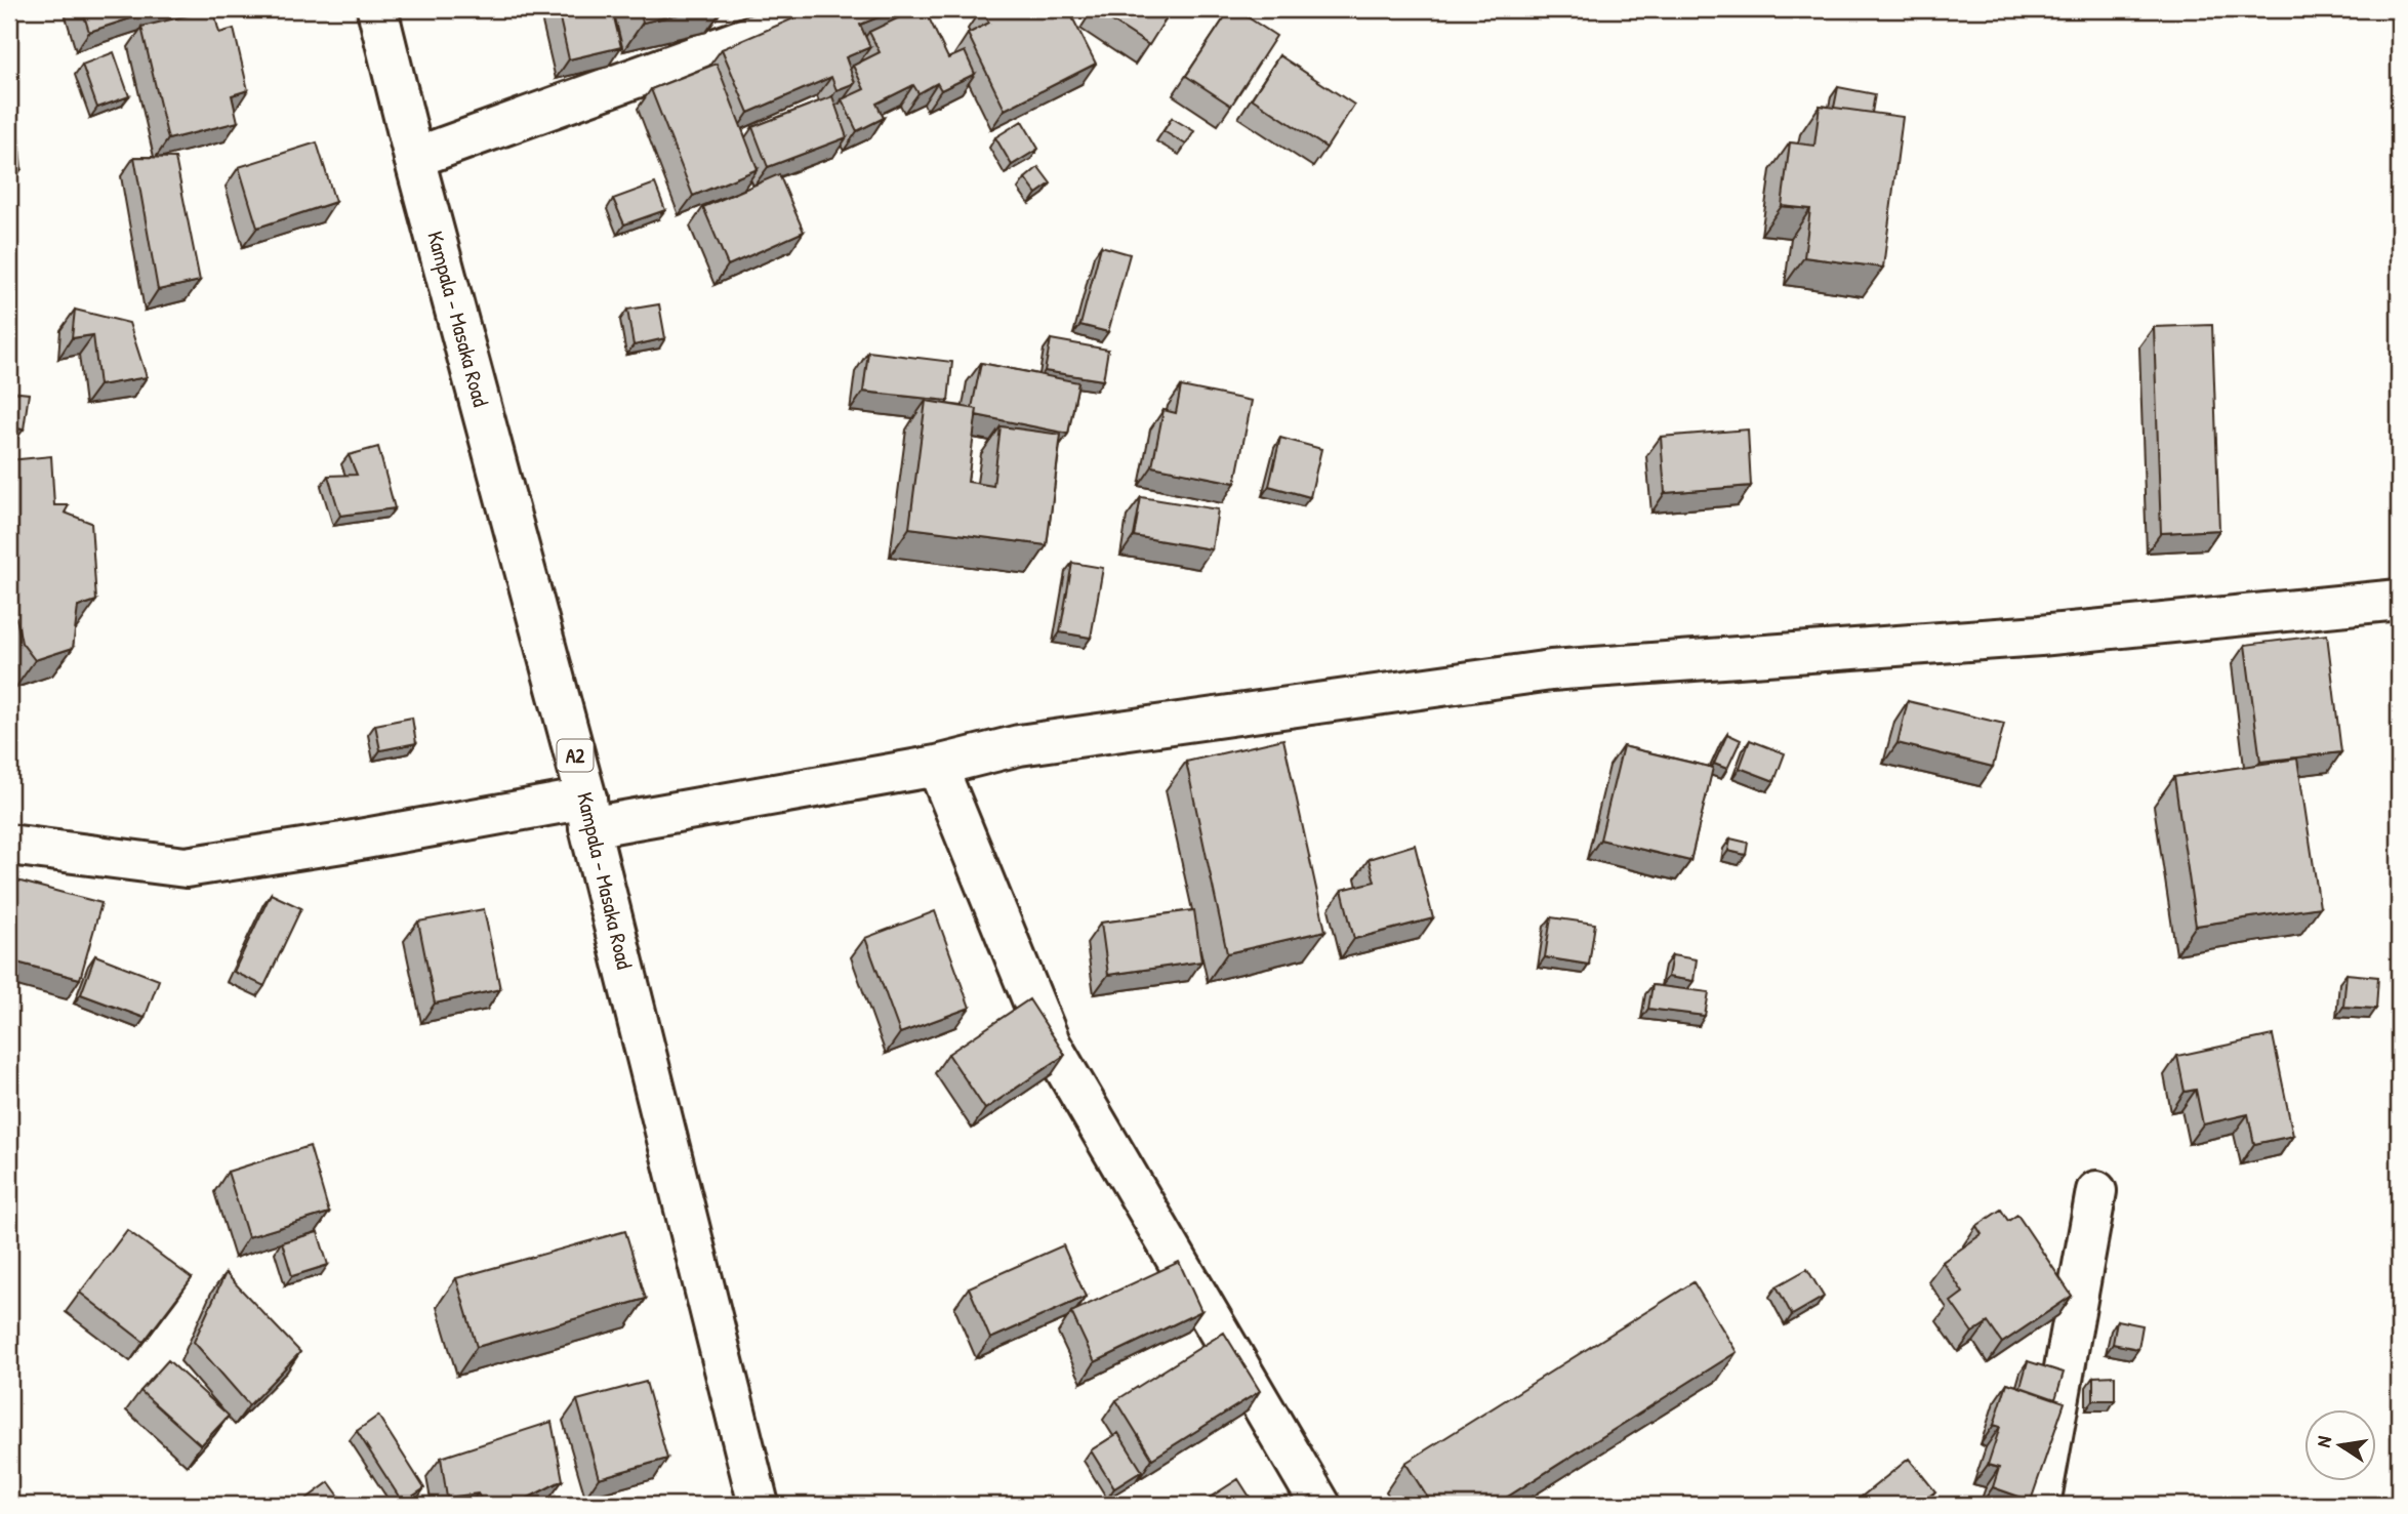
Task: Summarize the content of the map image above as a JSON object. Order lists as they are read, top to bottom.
{
  "streets": {
    "street": ["Kampala - Masaka Road", "A2"]
  },
  "north": "left"
}
